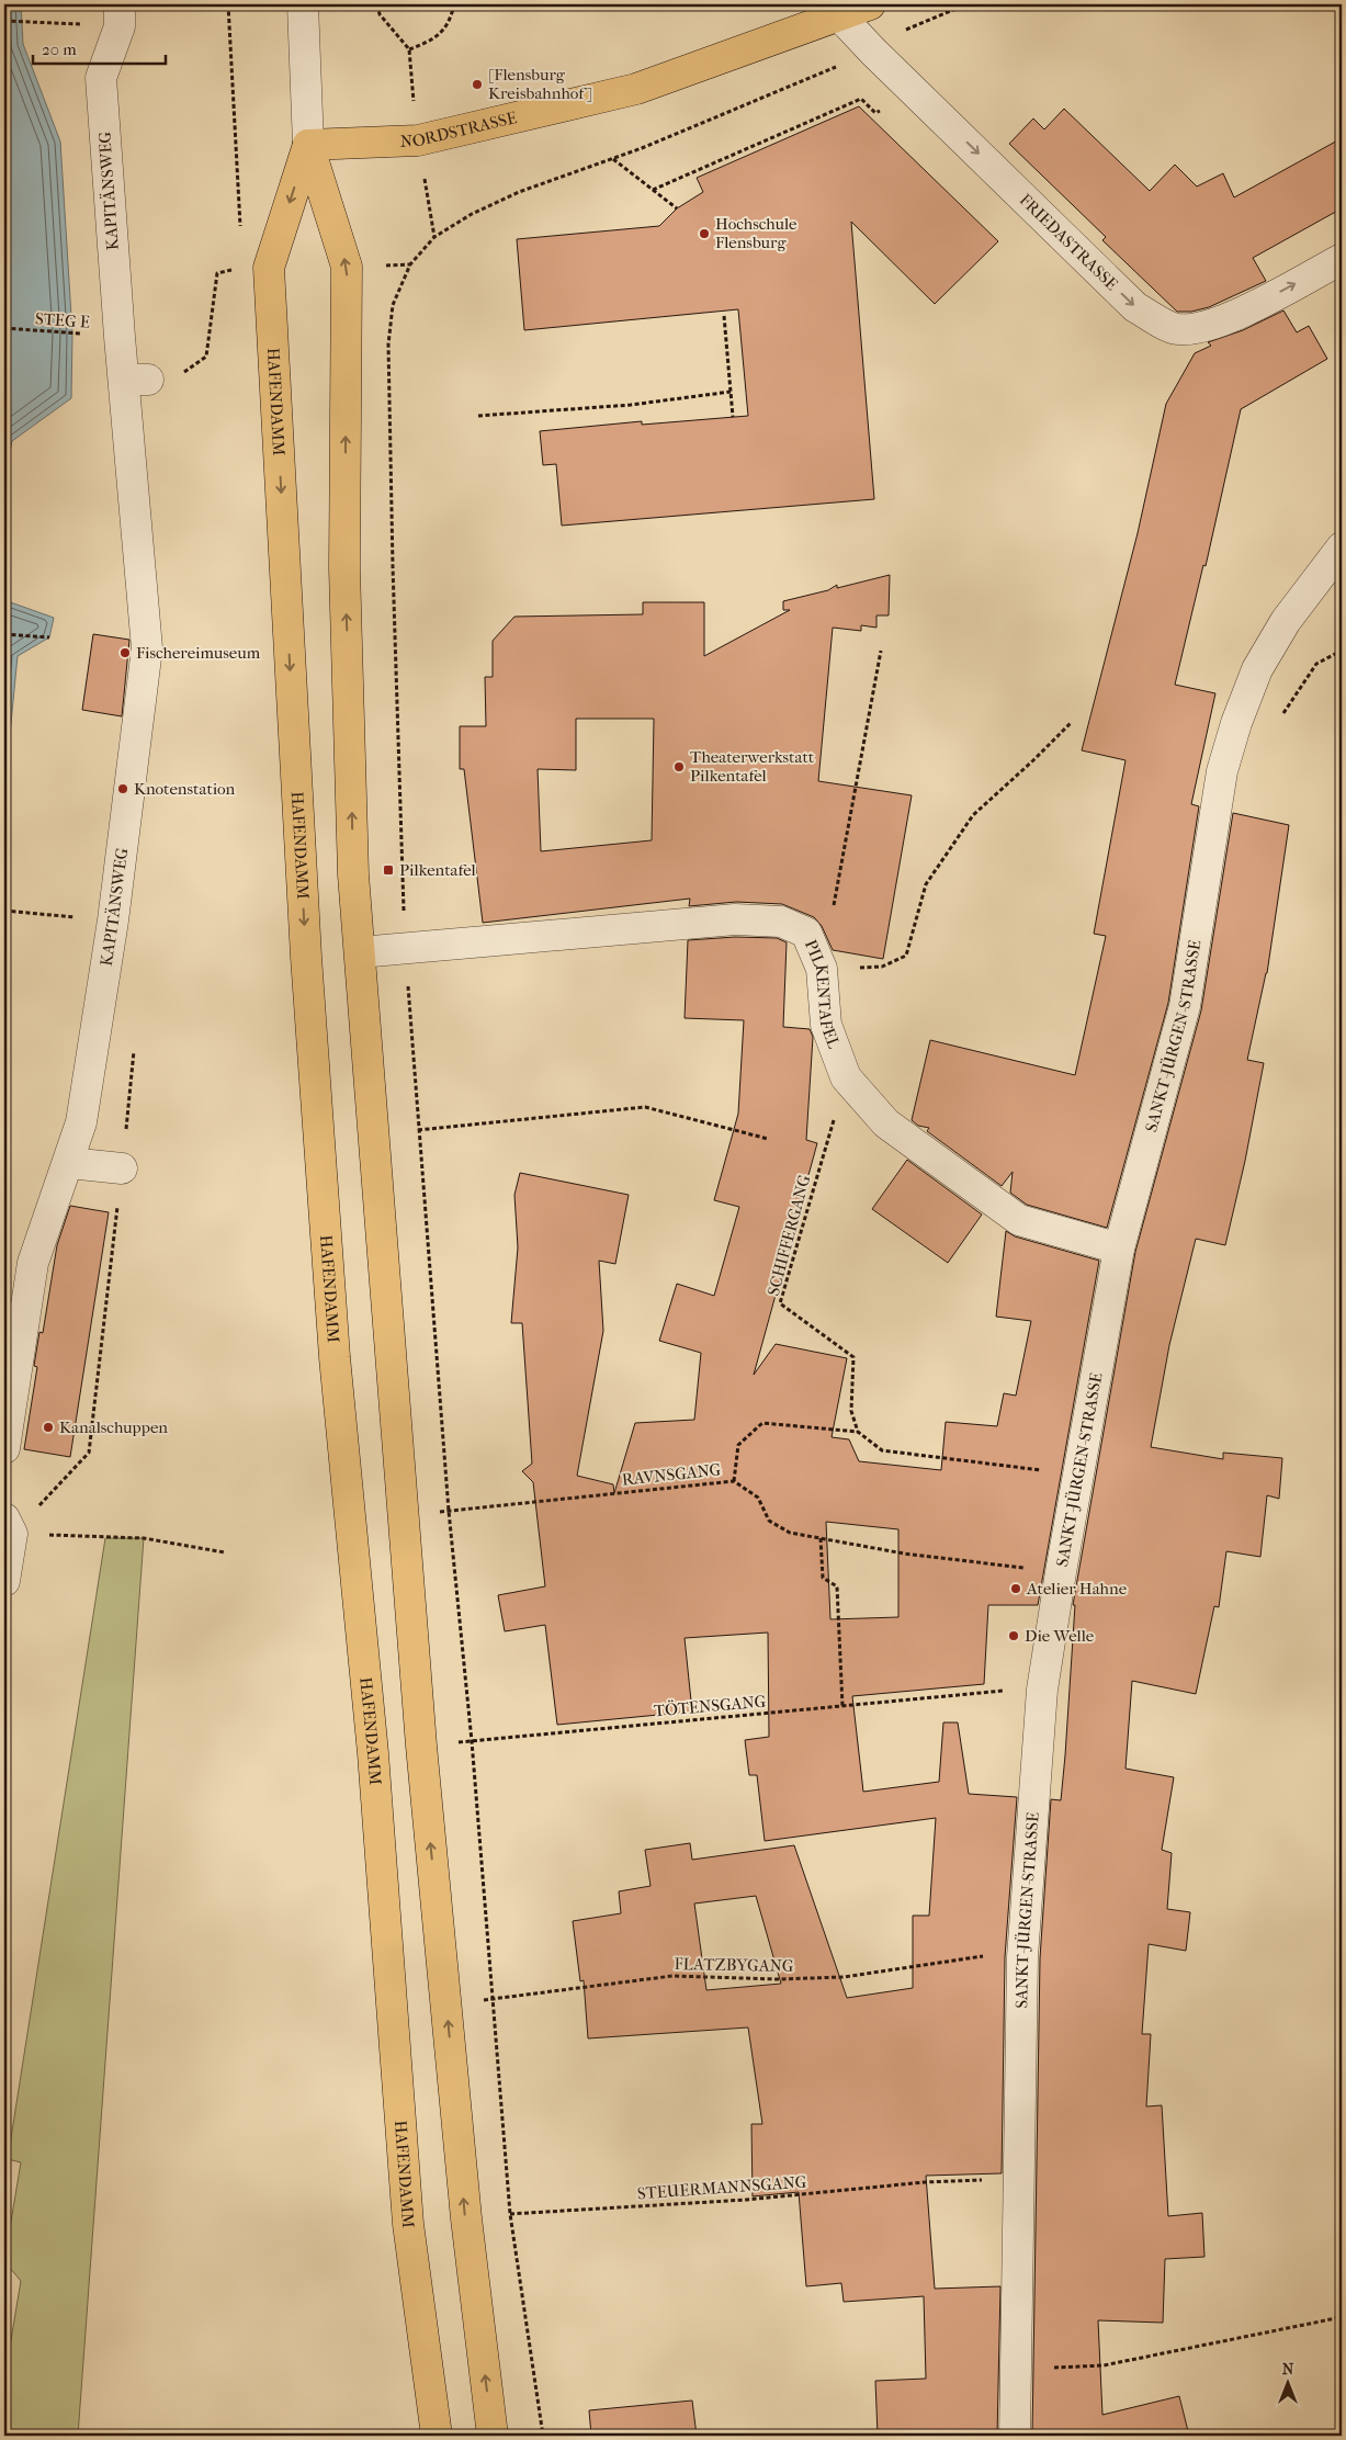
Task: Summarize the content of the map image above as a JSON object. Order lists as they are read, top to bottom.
{
  "streets": {
    "main road": ["NORDSTRASSE", "HAFENDAMM"],
    "street": [
      "KAPITÄNSWEG",
      "FRIEDASTRASSE",
      "PILKENTAFEL",
      "SANKT-JÜRGEN-STRASSE"
    ],
    "path": [
      "STEG E",
      "SCHIFFERGANG",
      "RAVNSGANG",
      "TÖTENSGANG",
      "FLATZBYGANG",
      "STEUERMANNSGANG"
    ]
  },
  "crossings": [
    ["NORDSTRASSE", "FRIEDASTRASSE"],
    ["NORDSTRASSE", "HAFENDAMM"],
    ["KAPITÄNSWEG", "STEG E"],
    ["HAFENDAMM", "PILKENTAFEL"],
    ["HAFENDAMM", "RAVNSGANG"],
    ["HAFENDAMM", "TÖTENSGANG"],
    ["HAFENDAMM", "FLATZBYGANG"],
    ["HAFENDAMM", "STEUERMANNSGANG"],
    ["PILKENTAFEL", "SANKT-JÜRGEN-STRASSE"],
    ["PILKENTAFEL", "SCHIFFERGANG"],
    ["SANKT-JÜRGEN-STRASSE", "FLATZBYGANG"]
  ],
  "one_way": ["FRIEDASTRASSE"],
  "places": {
    "other": [
      "[Flensburg Kreisbahnhof]",
      "Hochschule Flensburg",
      "Fischereimuseum",
      "Theaterwerkstatt Pilkentafel",
      "Knotenstation",
      "Kanalschuppen",
      "Atelier Hahne",
      "Die Welle"
    ],
    "transit": ["Pilkentafel"]
  },
  "scale_bar": "20 m",
  "north": "top"
}
